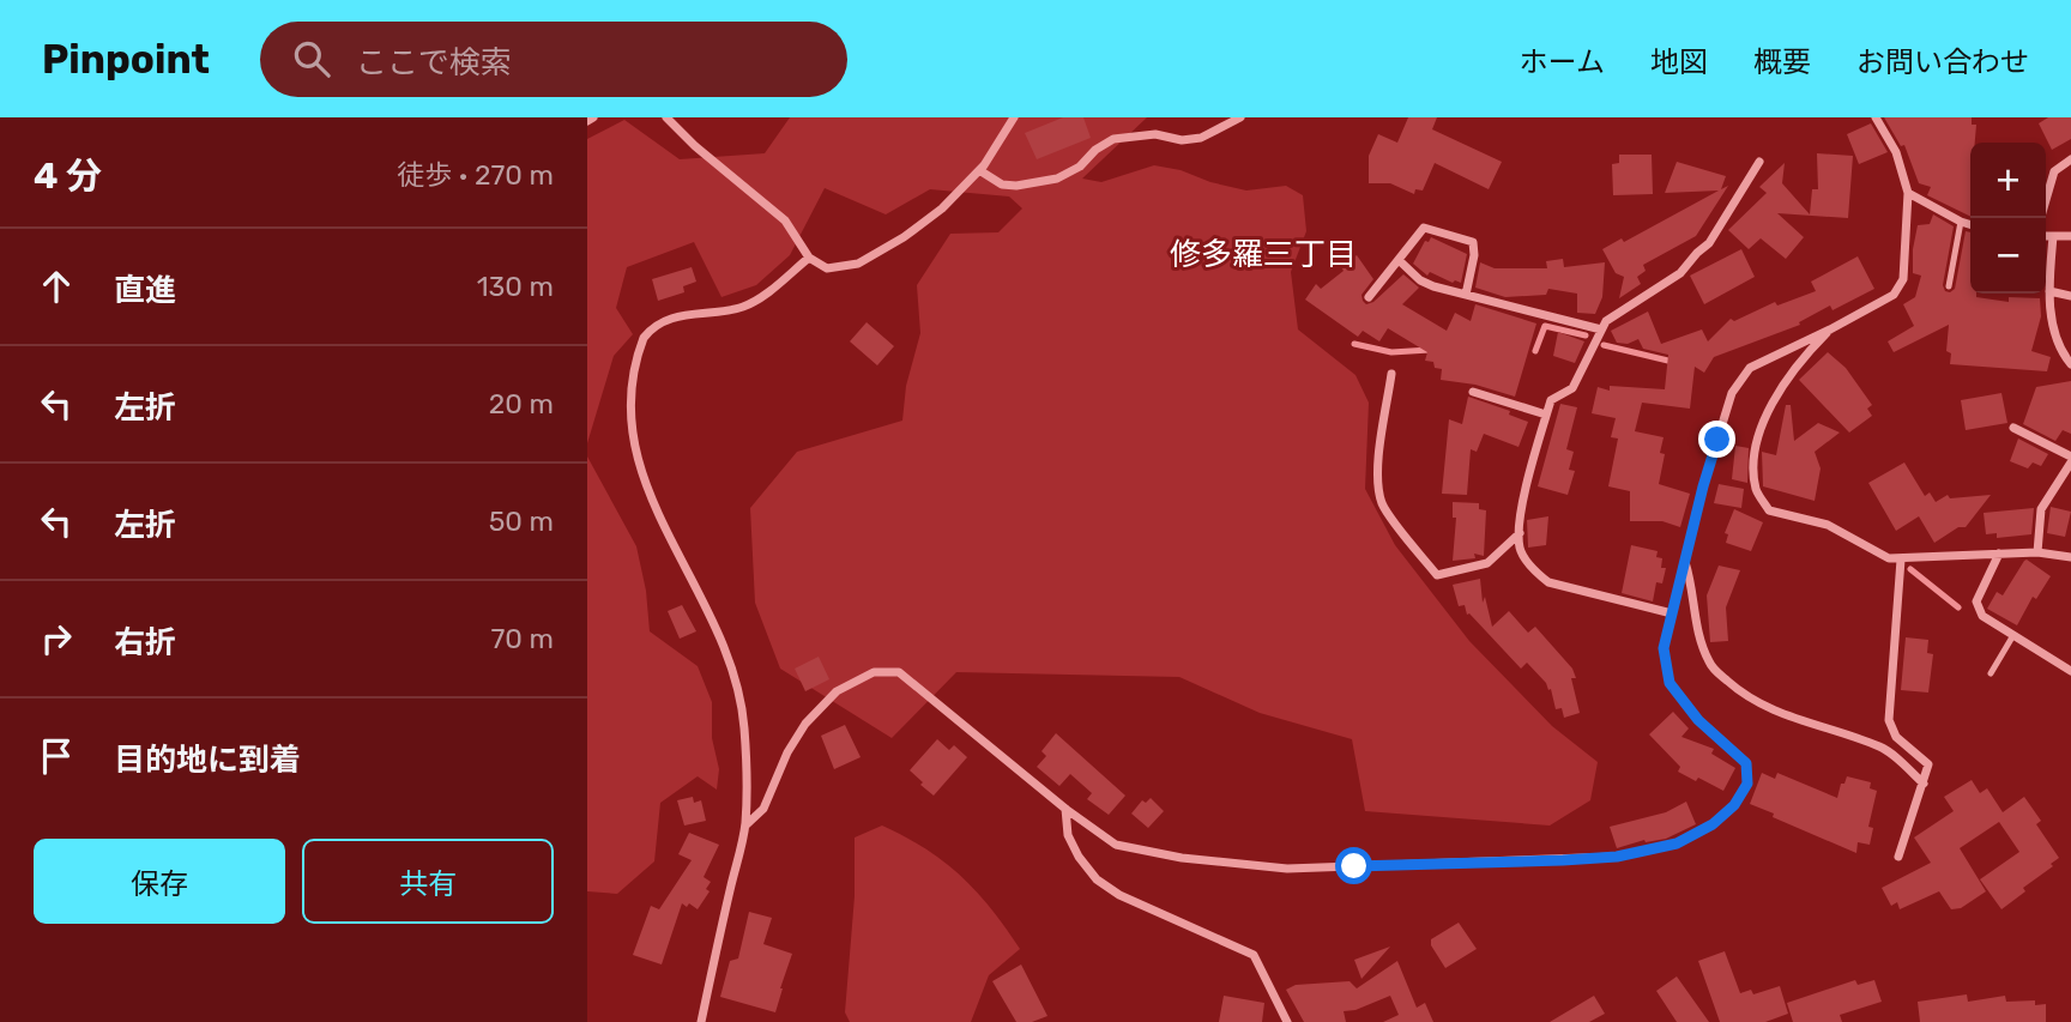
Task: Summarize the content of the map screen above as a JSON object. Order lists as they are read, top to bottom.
{
  "districts": ["修多羅三丁目"],
  "page": {
    "header": "Pinpoint",
    "search": "ここで検索",
    "nav": [
      "ホーム",
      "地図",
      "概要",
      "お問い合わせ"
    ],
    "heading": ["4 分", "徒歩 · 270 m"],
    "map_buttons": ["+", "−"],
    "list": [
      ["直進", "130 m"],
      ["左折", "20 m"],
      ["左折", "50 m"],
      ["右折", "70 m"],
      "目的地に到着"
    ],
    "buttons": ["保存", "共有"]
  }
}
